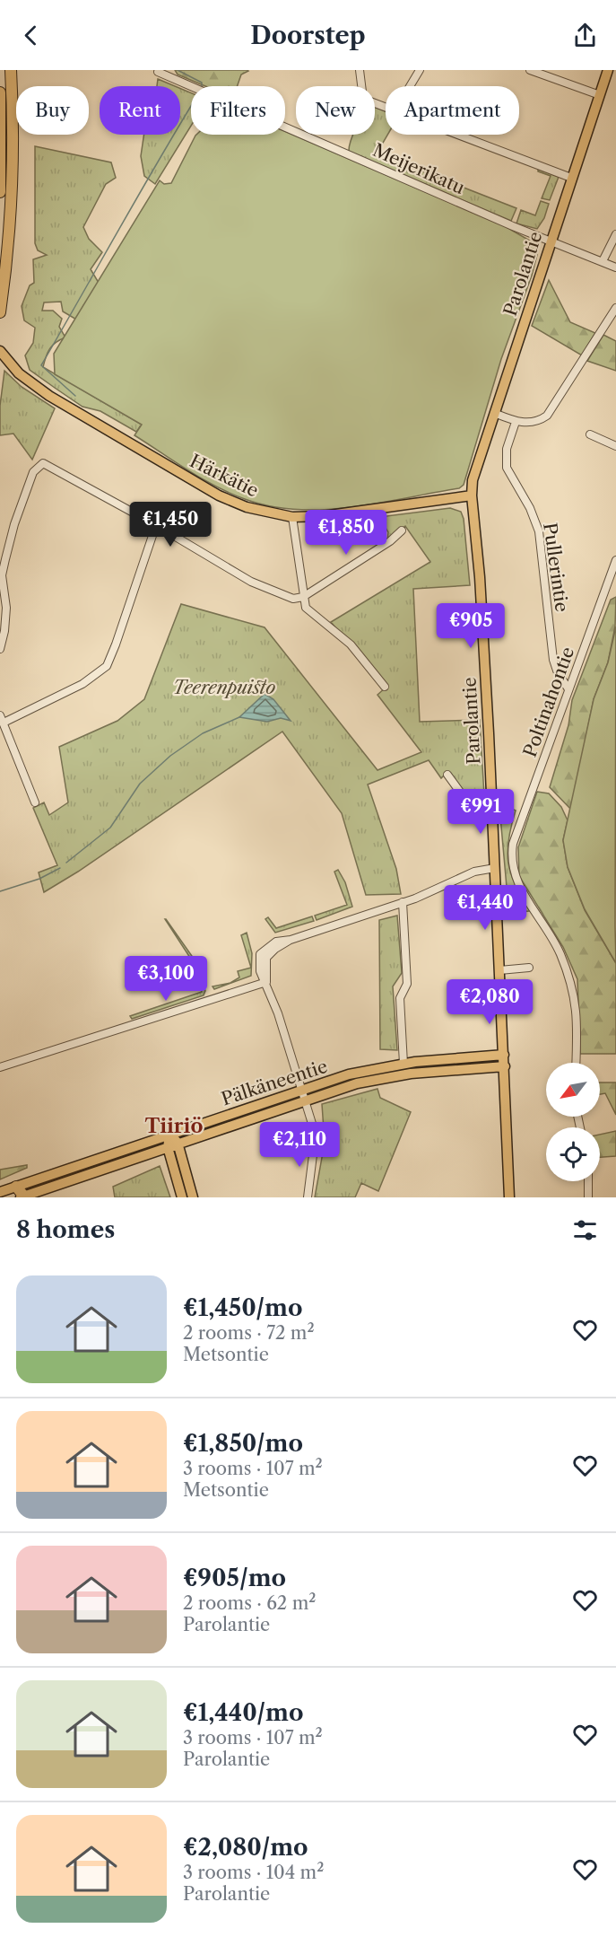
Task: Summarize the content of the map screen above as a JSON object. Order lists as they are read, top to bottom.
{
  "streets": {
    "main road": ["Parolantie", "Härkätie", "Pälkäneentie"],
    "street": ["Meijerikatu", "Pullerintie", "Poltinahontie"]
  },
  "crossings": [
    ["Meijerikatu", "Parolantie"],
    ["Parolantie", "Härkätie"],
    ["Parolantie", "Pälkäneentie"],
    ["Pullerintie", "Poltinahontie"]
  ],
  "districts": ["Tiiriö"],
  "parks": ["Teerenpuisto"],
  "north": "bottom left",
  "page": {
    "header": "Doorstep",
    "chip": [
      "Buy",
      "Rent",
      "Filters",
      "New",
      "Apartment"
    ],
    "price": [
      "€1,450",
      "€1,850",
      "€905",
      "€991",
      "€1,440",
      "€3,100",
      "€2,080",
      "€2,110"
    ],
    "heading": "8 homes",
    "list": [
      {
        "name": "€1,450/mo",
        "note": "2 rooms · 72 m² · Metsontie"
      },
      {
        "name": "€1,850/mo",
        "note": "3 rooms · 107 m² · Metsontie"
      },
      {
        "name": "€905/mo",
        "note": "2 rooms · 62 m² · Parolantie"
      },
      {
        "name": "€1,440/mo",
        "note": "3 rooms · 107 m² · Parolantie"
      },
      {
        "name": "€2,080/mo",
        "note": "3 rooms · 104 m² · Parolantie"
      }
    ]
  }
}
